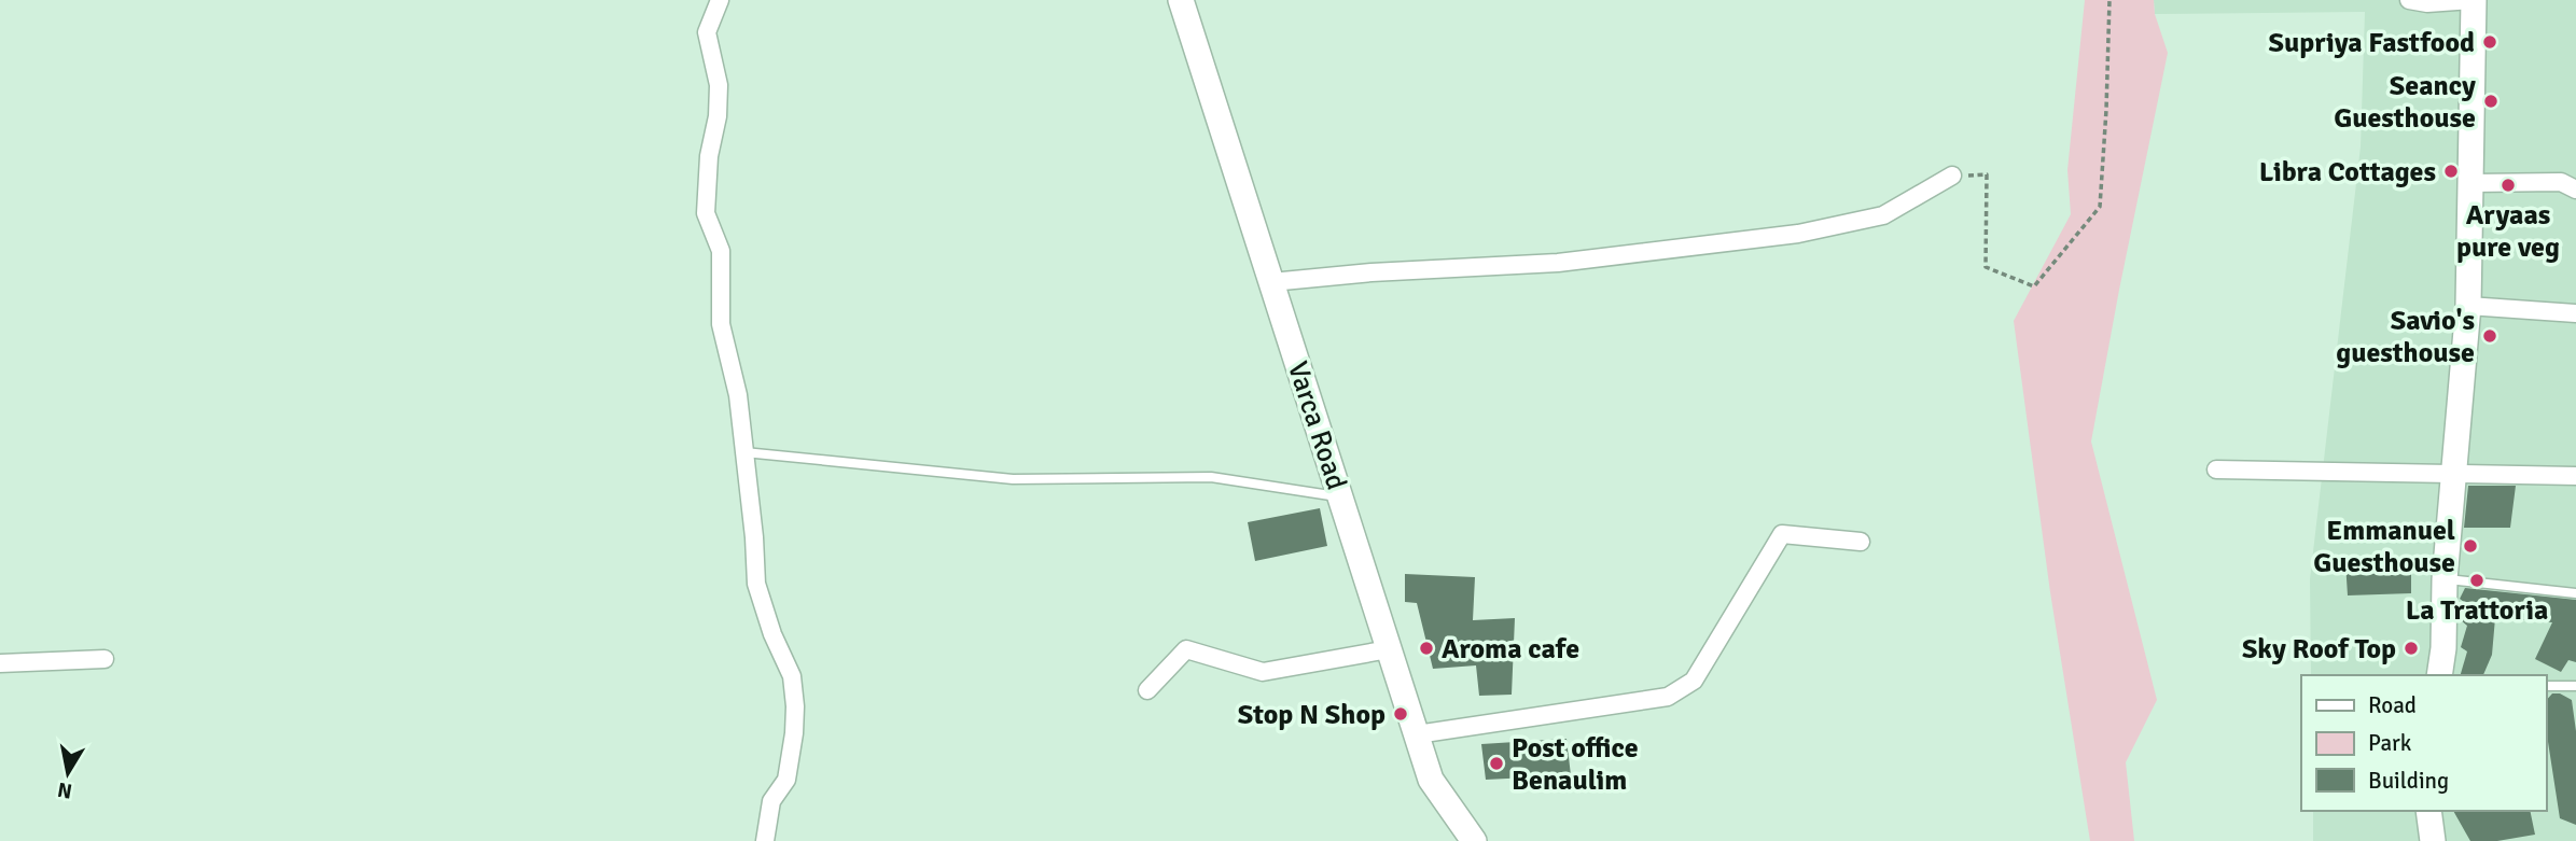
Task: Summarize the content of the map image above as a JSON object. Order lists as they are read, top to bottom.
{
  "streets": {
    "main road": ["Varca Road"]
  },
  "places": [
    "Supriya Fastfood",
    "Seancy Guesthouse",
    "Libra Cottages",
    "Aryaas pure veg",
    "Savio's guesthouse",
    "Emmanuel Guesthouse",
    "La Trattoria",
    "Aroma cafe",
    "Sky Roof Top",
    "Stop N Shop",
    "Post office Benaulim"
  ],
  "legend": ["Road", "Park", "Building"],
  "north": "bottom"
}
